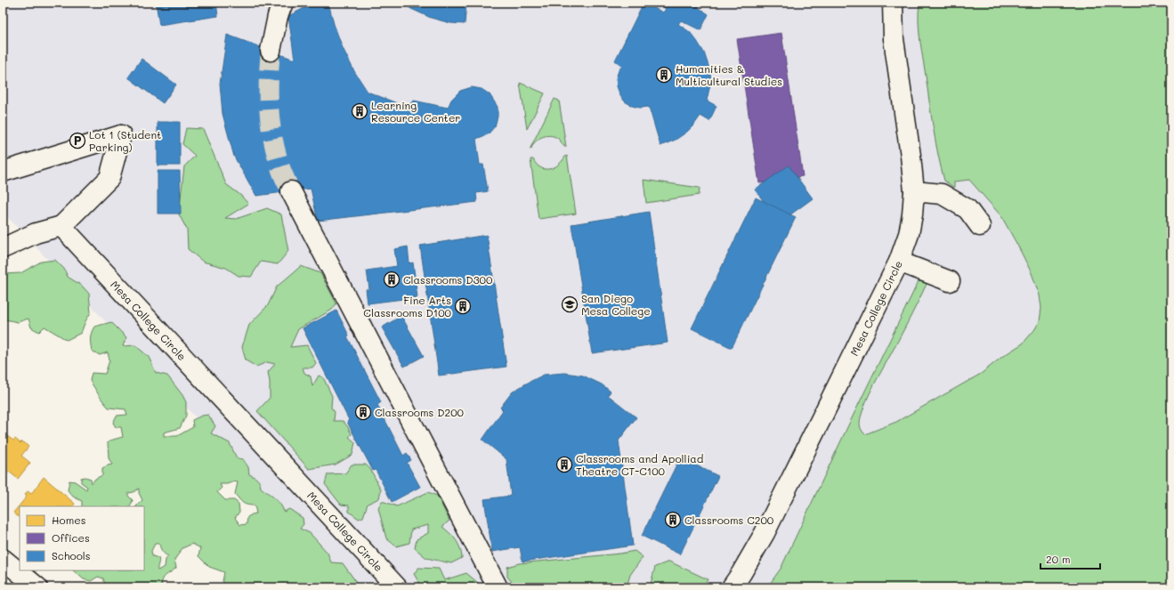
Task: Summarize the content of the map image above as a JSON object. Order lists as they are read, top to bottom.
{
  "streets": {
    "street": ["Mesa College Circle"]
  },
  "places": {
    "building": [
      "Humanities & Multicultural Studies",
      "Learning Resource Center",
      "Classrooms D300",
      "Fine Arts Classrooms D100",
      "Classrooms D200",
      "Classrooms and Apolliad Theatre CT-C100",
      "Classrooms C200"
    ],
    "parking": ["Lot 1 (Student Parking)"],
    "school or university": ["San Diego Mesa College"]
  },
  "legend": ["Homes", "Offices", "Schools"],
  "scale_bar": "20 m"
}
